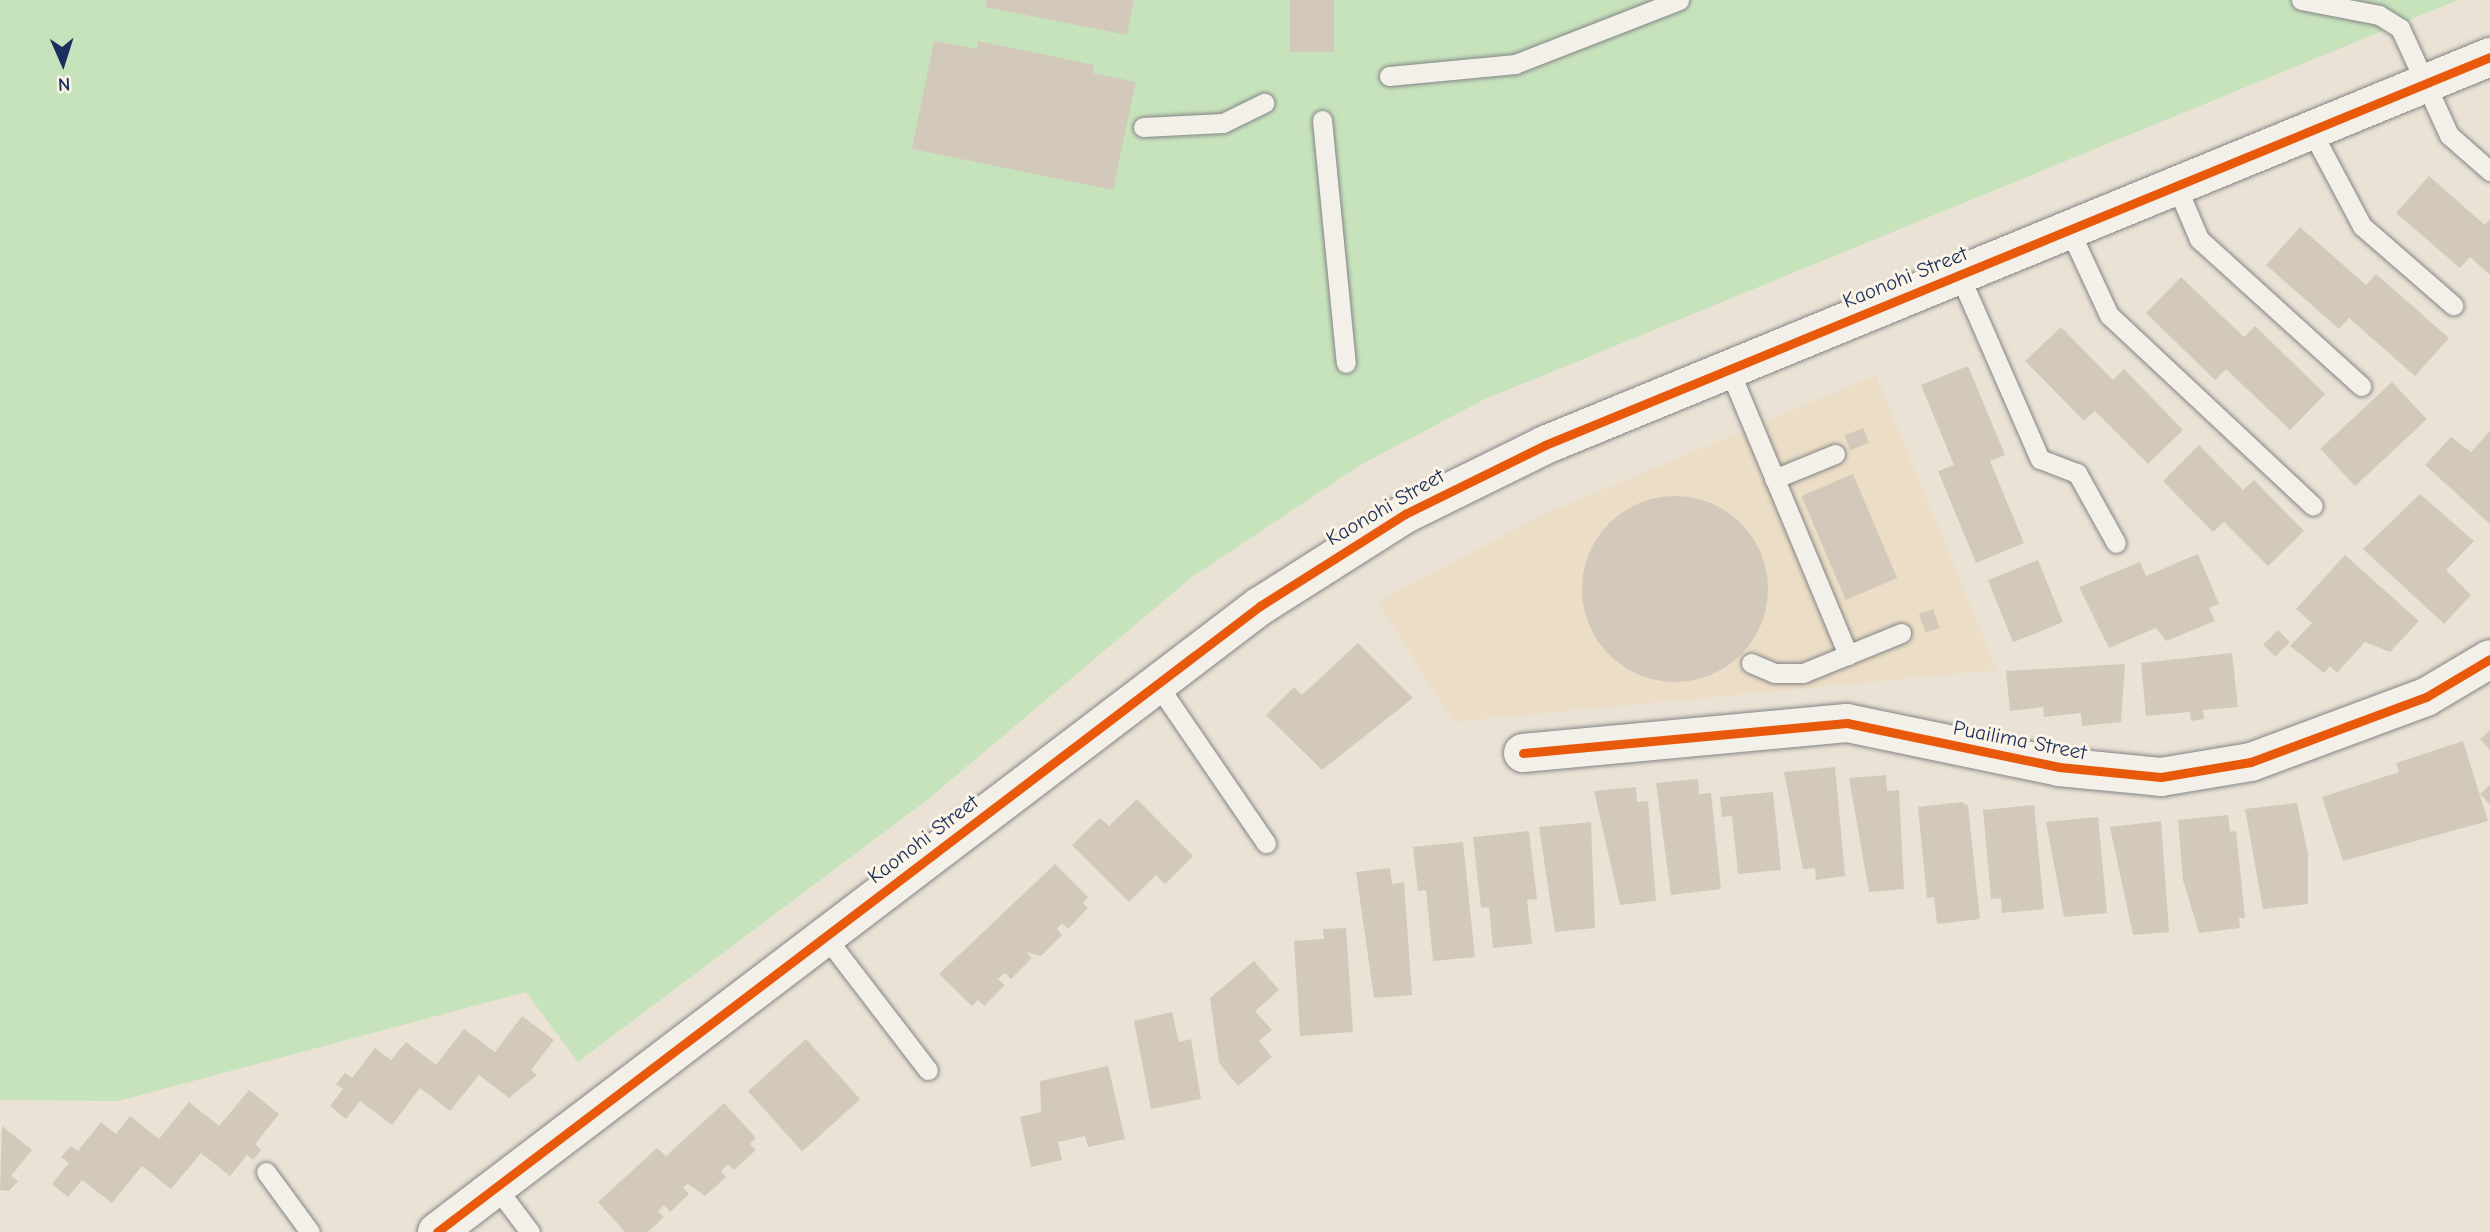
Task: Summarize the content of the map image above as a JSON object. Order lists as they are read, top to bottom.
{
  "streets": {
    "street": ["Kaonohi Street", "Puailima Street"]
  },
  "north": "bottom"
}
